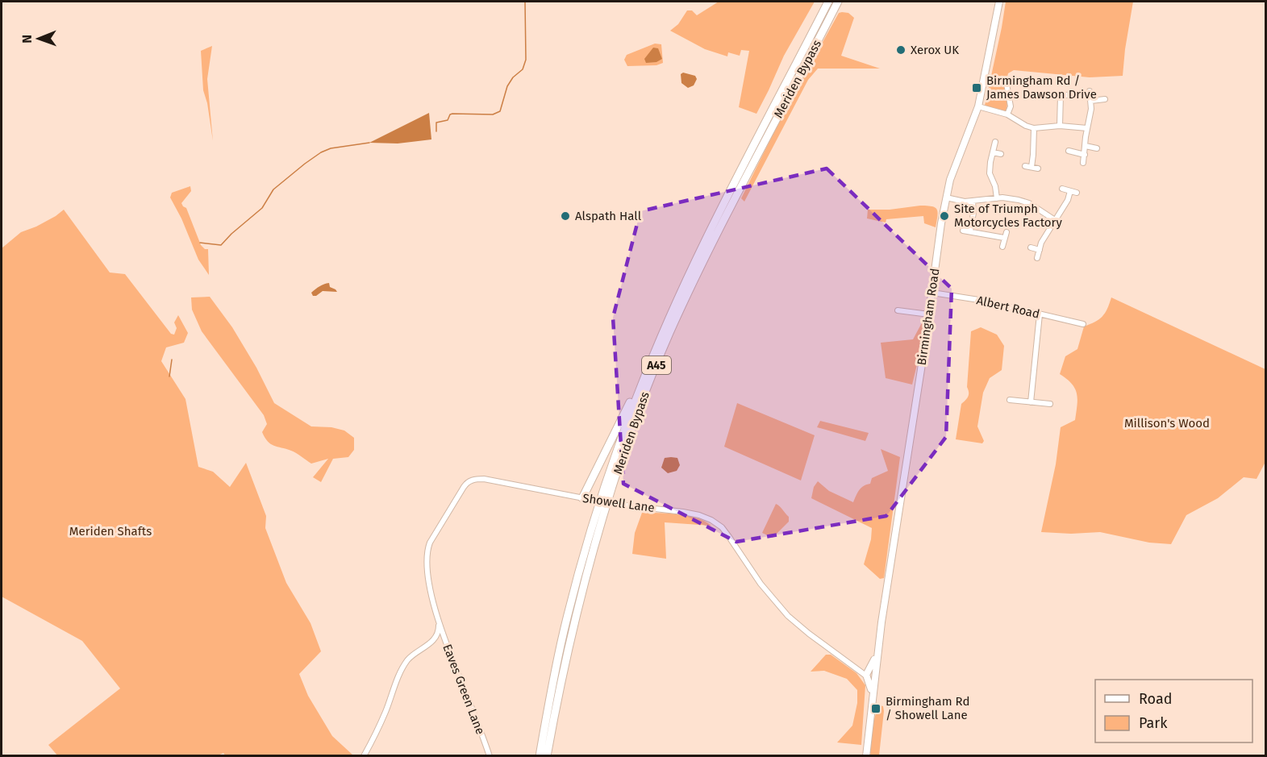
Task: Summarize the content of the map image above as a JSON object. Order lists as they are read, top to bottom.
{
  "streets": {
    "highway": ["Meriden Bypass", "A45"],
    "main road": ["Birmingham Road"],
    "street": ["Albert Road", "Showell Lane", "Eaves Green Lane"]
  },
  "crossings": [
    ["Albert Road", "Birmingham Road"],
    ["Birmingham Road", "Showell Lane"],
    ["Showell Lane", "Eaves Green Lane"]
  ],
  "parks": ["Millison's Wood", "Meriden Shafts"],
  "places": {
    "other": ["Xerox UK", "Alspath Hall", "Site of Triumph Motorcycles Factory"],
    "transit": ["Birmingham Rd / James Dawson Drive", "Birmingham Rd / Showell Lane"]
  },
  "legend": ["Road", "Park"],
  "north": "left"
}
